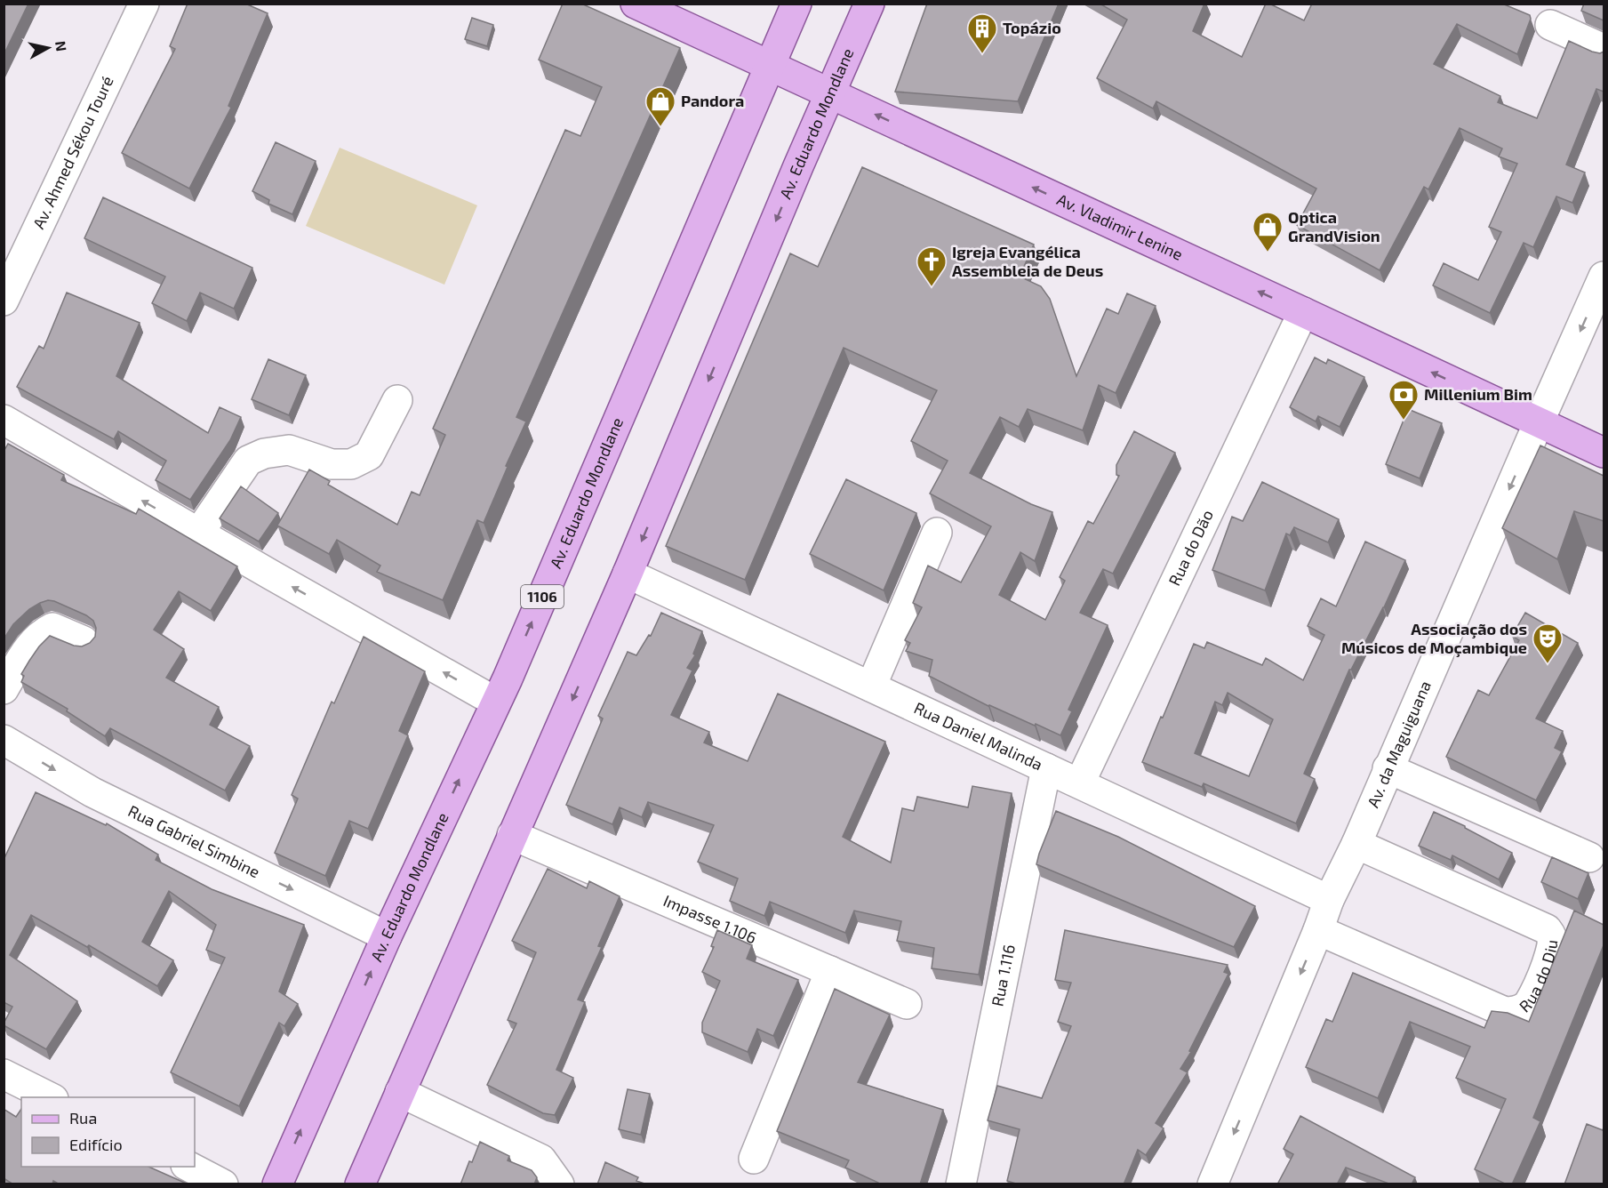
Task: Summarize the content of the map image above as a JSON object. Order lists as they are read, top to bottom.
{
  "streets": {
    "main road": ["Av. Eduardo Mondlane", "Av. Vladimir Lenine", "1106"],
    "street": [
      "Av. Ahmed Sékou Touré",
      "Rua do Dão",
      "Rua Daniel Malinda",
      "Av. da Maguiguana",
      "Rua Gabriel Simbine",
      "Impasse 1.106",
      "Rua do Diu",
      "Rua 1.116"
    ]
  },
  "crossings": [
    ["Av. Eduardo Mondlane", "Av. Vladimir Lenine"],
    ["Av. Eduardo Mondlane", "Rua Daniel Malinda"],
    ["Av. Eduardo Mondlane", "Rua Gabriel Simbine"],
    ["Av. Eduardo Mondlane", "Impasse 1.106"],
    ["Av. Vladimir Lenine", "Rua do Dão"],
    ["Av. Vladimir Lenine", "Av. da Maguiguana"],
    ["Rua do Dão", "Rua Daniel Malinda"],
    ["Rua Daniel Malinda", "Av. da Maguiguana"],
    ["Rua Daniel Malinda", "Rua 1.116"],
    ["Av. da Maguiguana", "Rua do Diu"]
  ],
  "one_way": ["Av. Vladimir Lenine", "Av. da Maguiguana", "Rua Gabriel Simbine"],
  "places": {
    "building": ["Topázio"],
    "shop": ["Pandora", "Optica GrandVision"],
    "church": ["Igreja Evangélica Assembleia de Deus"],
    "bank": ["Millenium Bim"],
    "theatre": ["Associação dos Músicos de Moçambique"]
  },
  "legend": ["Rua", "Edifício"],
  "north": "right"
}
